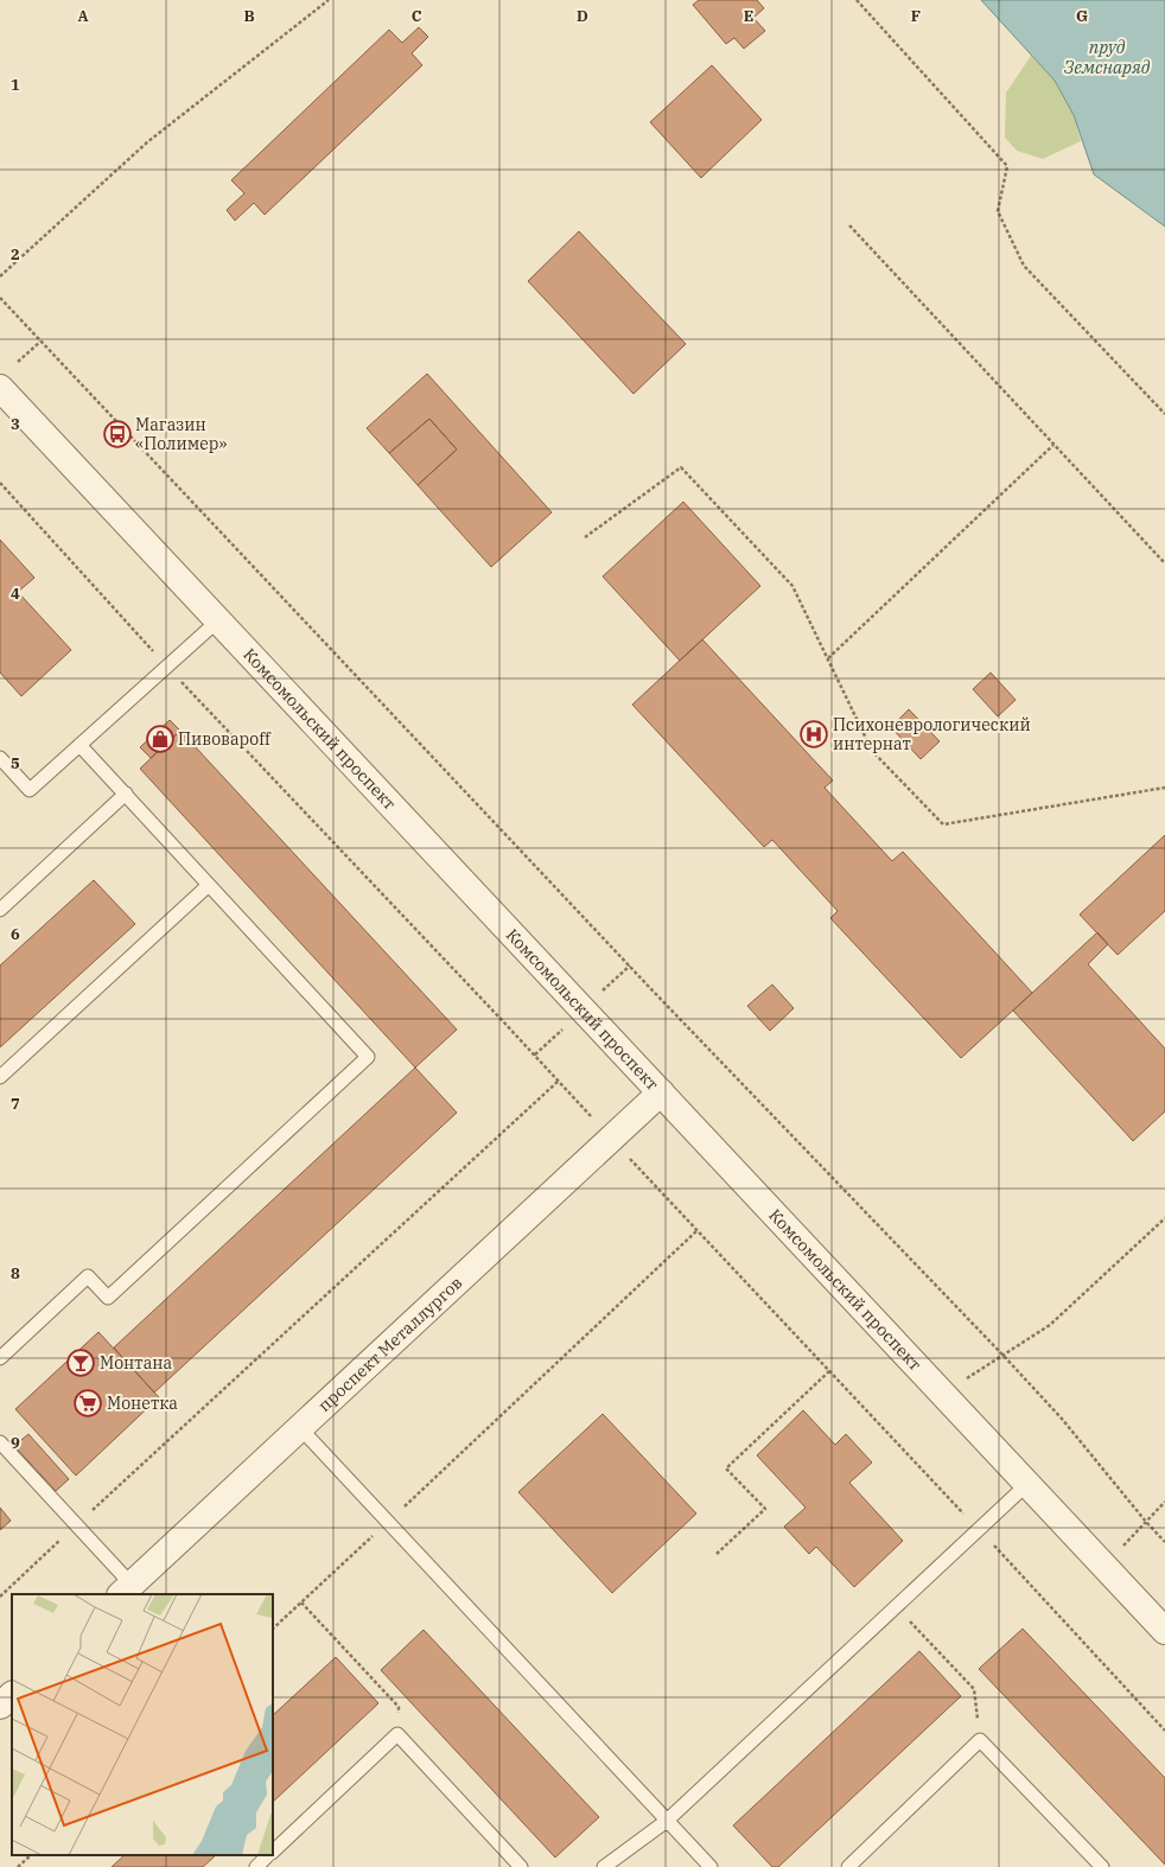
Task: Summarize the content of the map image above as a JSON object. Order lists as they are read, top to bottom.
{
  "streets": {
    "street": ["Комсомольский проспект", "проспект Металлургов"]
  },
  "crossings": [
    ["Комсомольский проспект", "проспект Металлургов"]
  ],
  "water": ["пруд Земснаряд"],
  "places": {
    "bus stop": ["Магазин «Полимер»"],
    "hospital": ["Психоневрологический интернат"],
    "shop": ["Пивовароff"],
    "bar": ["Монтана"],
    "supermarket": ["Монетка"]
  },
  "grid": {
    "columns": [
      "A",
      "B",
      "C",
      "D",
      "E",
      "F",
      "G"
    ],
    "rows": [
      "1",
      "2",
      "3",
      "4",
      "5",
      "6",
      "7",
      "8",
      "9"
    ]
  }
}
